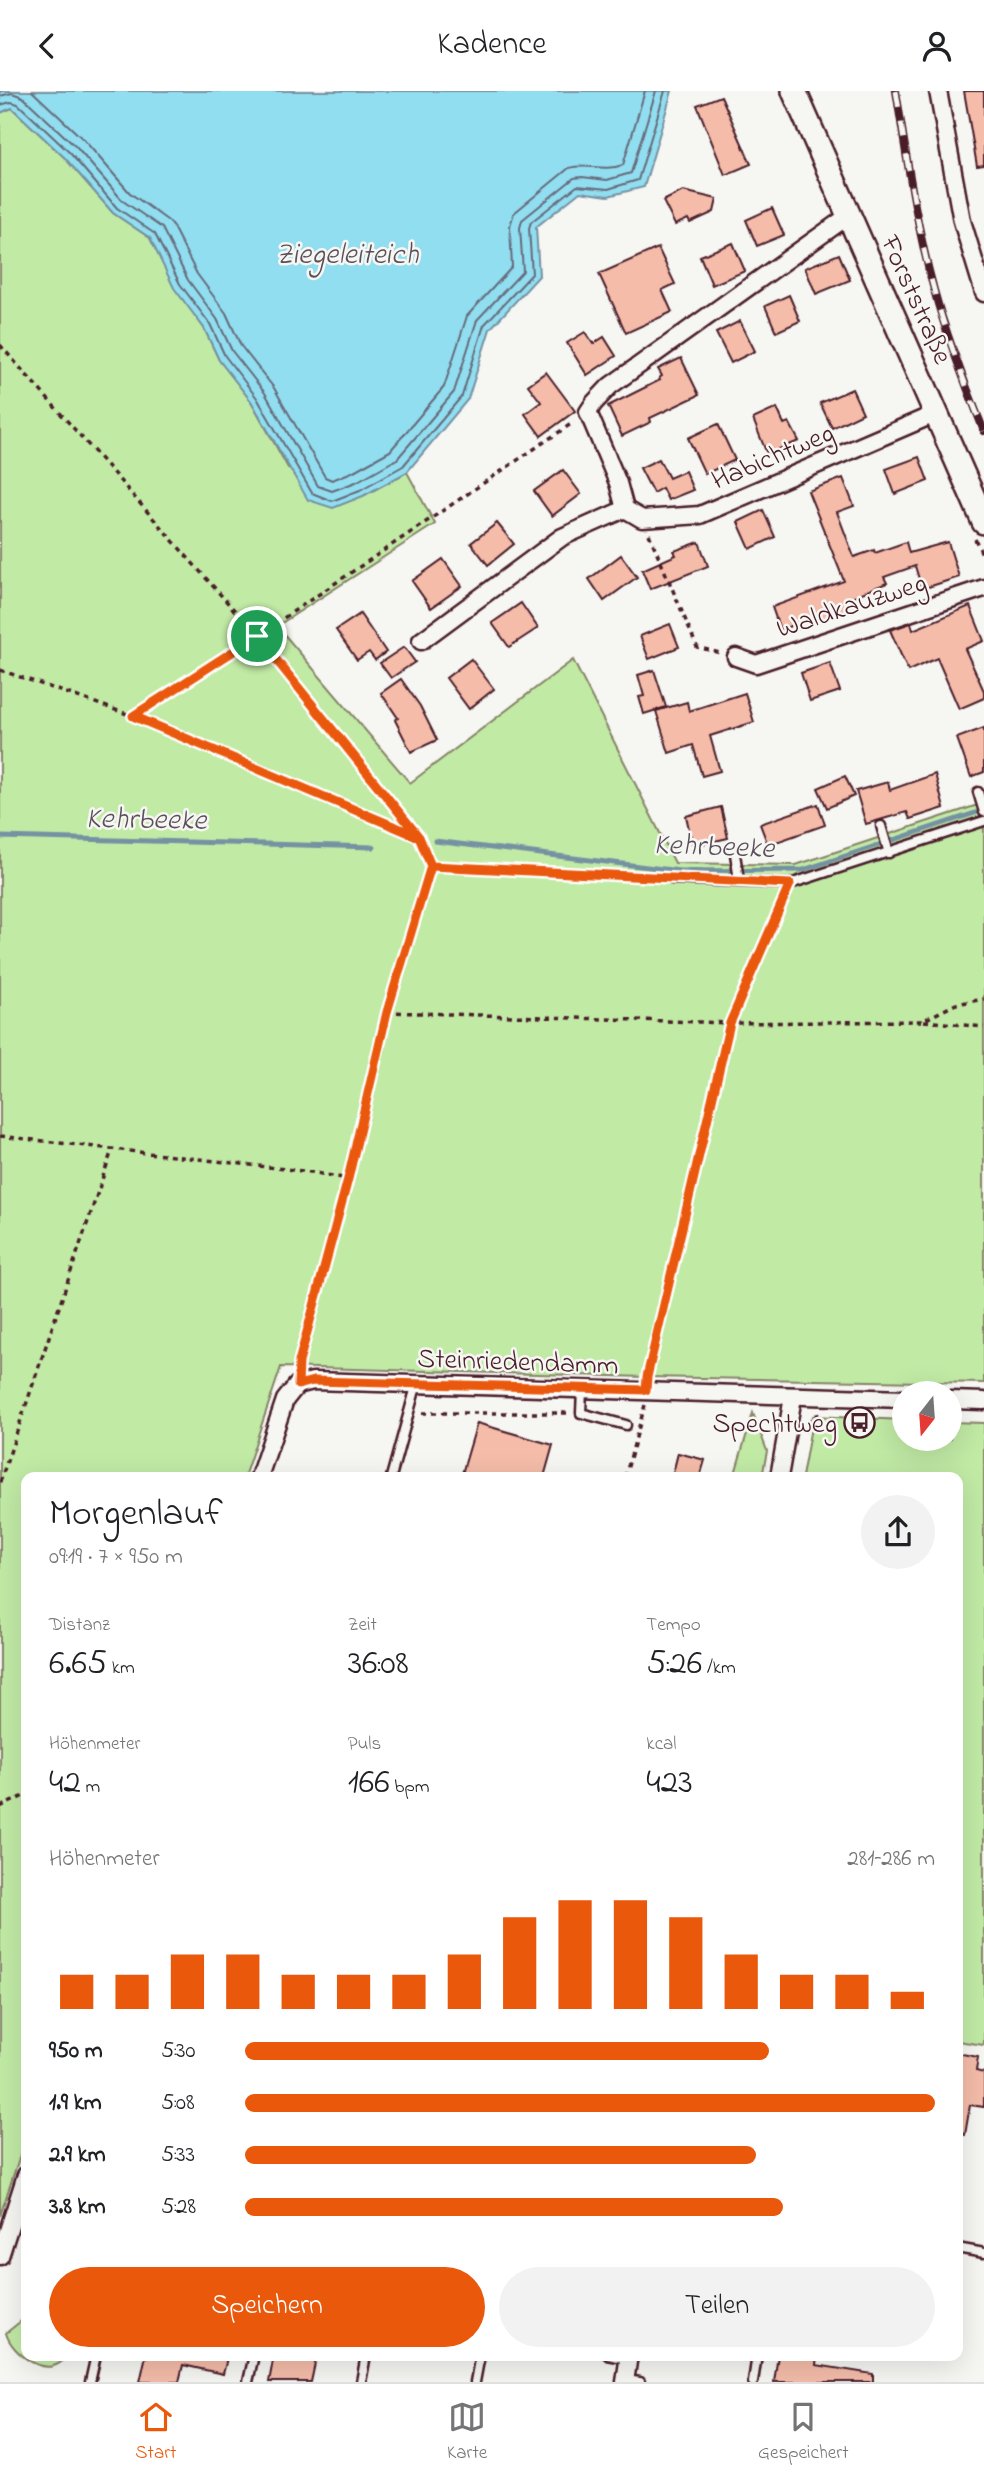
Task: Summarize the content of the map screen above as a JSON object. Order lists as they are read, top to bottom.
{
  "streets": {
    "main road": ["Forststraße"],
    "street": ["Habichtweg", "Waldkauzweg", "Steinriedendamm"]
  },
  "crossings": [
    ["Forststraße", "Habichtweg"]
  ],
  "water": ["Ziegeleiteich", "Kehrbeeke"],
  "places": {
    "bus stop": ["Spechtweg"]
  },
  "north": "bottom",
  "page": {
    "header": "Kadence",
    "heading": ["Morgenlauf", "09:19 · 7 × 950 m"],
    "stats": [
      ["Distanz", "6.65 km"],
      ["Zeit", "36:08"],
      ["Tempo", "5:26 /km"],
      ["Höhenmeter", "42 m"],
      ["Puls", "166 bpm"],
      ["kcal", "423"]
    ],
    "chart": ["Höhenmeter", "281–286 m"],
    "list": [
      {
        "name": "950 m",
        "note": "5:30"
      },
      {
        "name": "1.9 km",
        "note": "5:08"
      },
      {
        "name": "2.9 km",
        "note": "5:33"
      },
      {
        "name": "3.8 km",
        "note": "5:28"
      }
    ],
    "buttons": ["Speichern", "Teilen"],
    "tabs": ["Start", "Karte", "Gespeichert"]
  }
}
